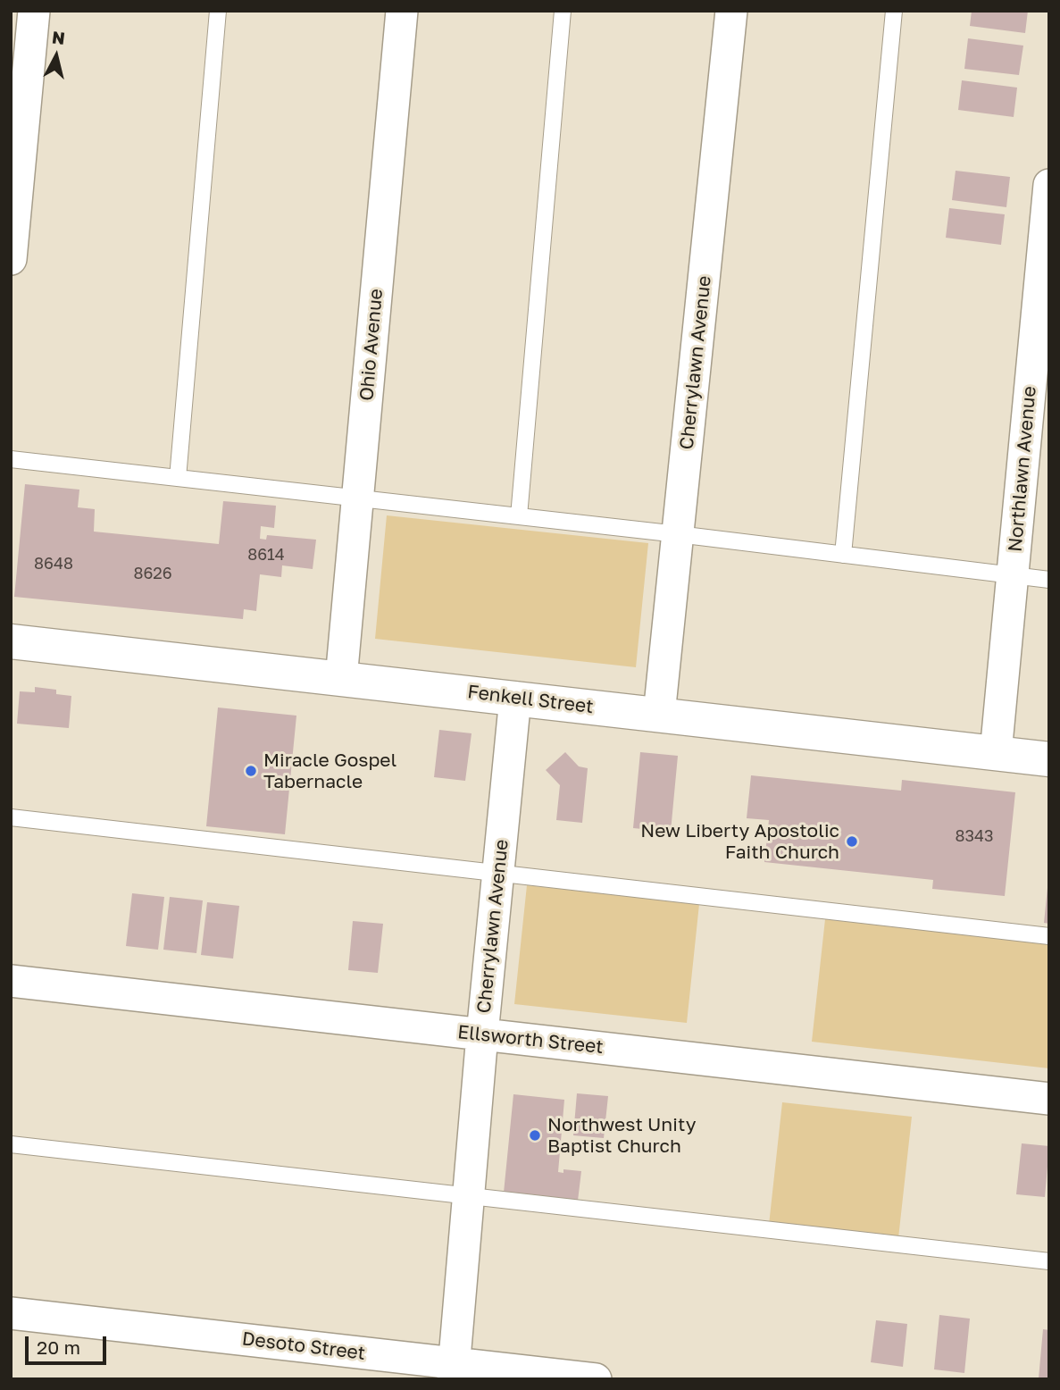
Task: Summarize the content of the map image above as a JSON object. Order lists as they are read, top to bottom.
{
  "streets": {
    "street": [
      "Ohio Avenue",
      "Cherrylawn Avenue",
      "Northlawn Avenue",
      "Fenkell Street",
      "Ellsworth Street",
      "Desoto Street"
    ]
  },
  "crossings": [
    ["Ohio Avenue", "Fenkell Street"],
    ["Cherrylawn Avenue", "Fenkell Street"],
    ["Cherrylawn Avenue", "Ellsworth Street"],
    ["Cherrylawn Avenue", "Desoto Street"],
    ["Northlawn Avenue", "Fenkell Street"]
  ],
  "places": ["Miracle Gospel Tabernacle", "New Liberty Apostolic Faith Church", "Northwest Unity Baptist Church"],
  "house_numbers": [
    "8614",
    "8648",
    "8626",
    "8343"
  ],
  "scale_bar": "20 m",
  "north": "top"
}
